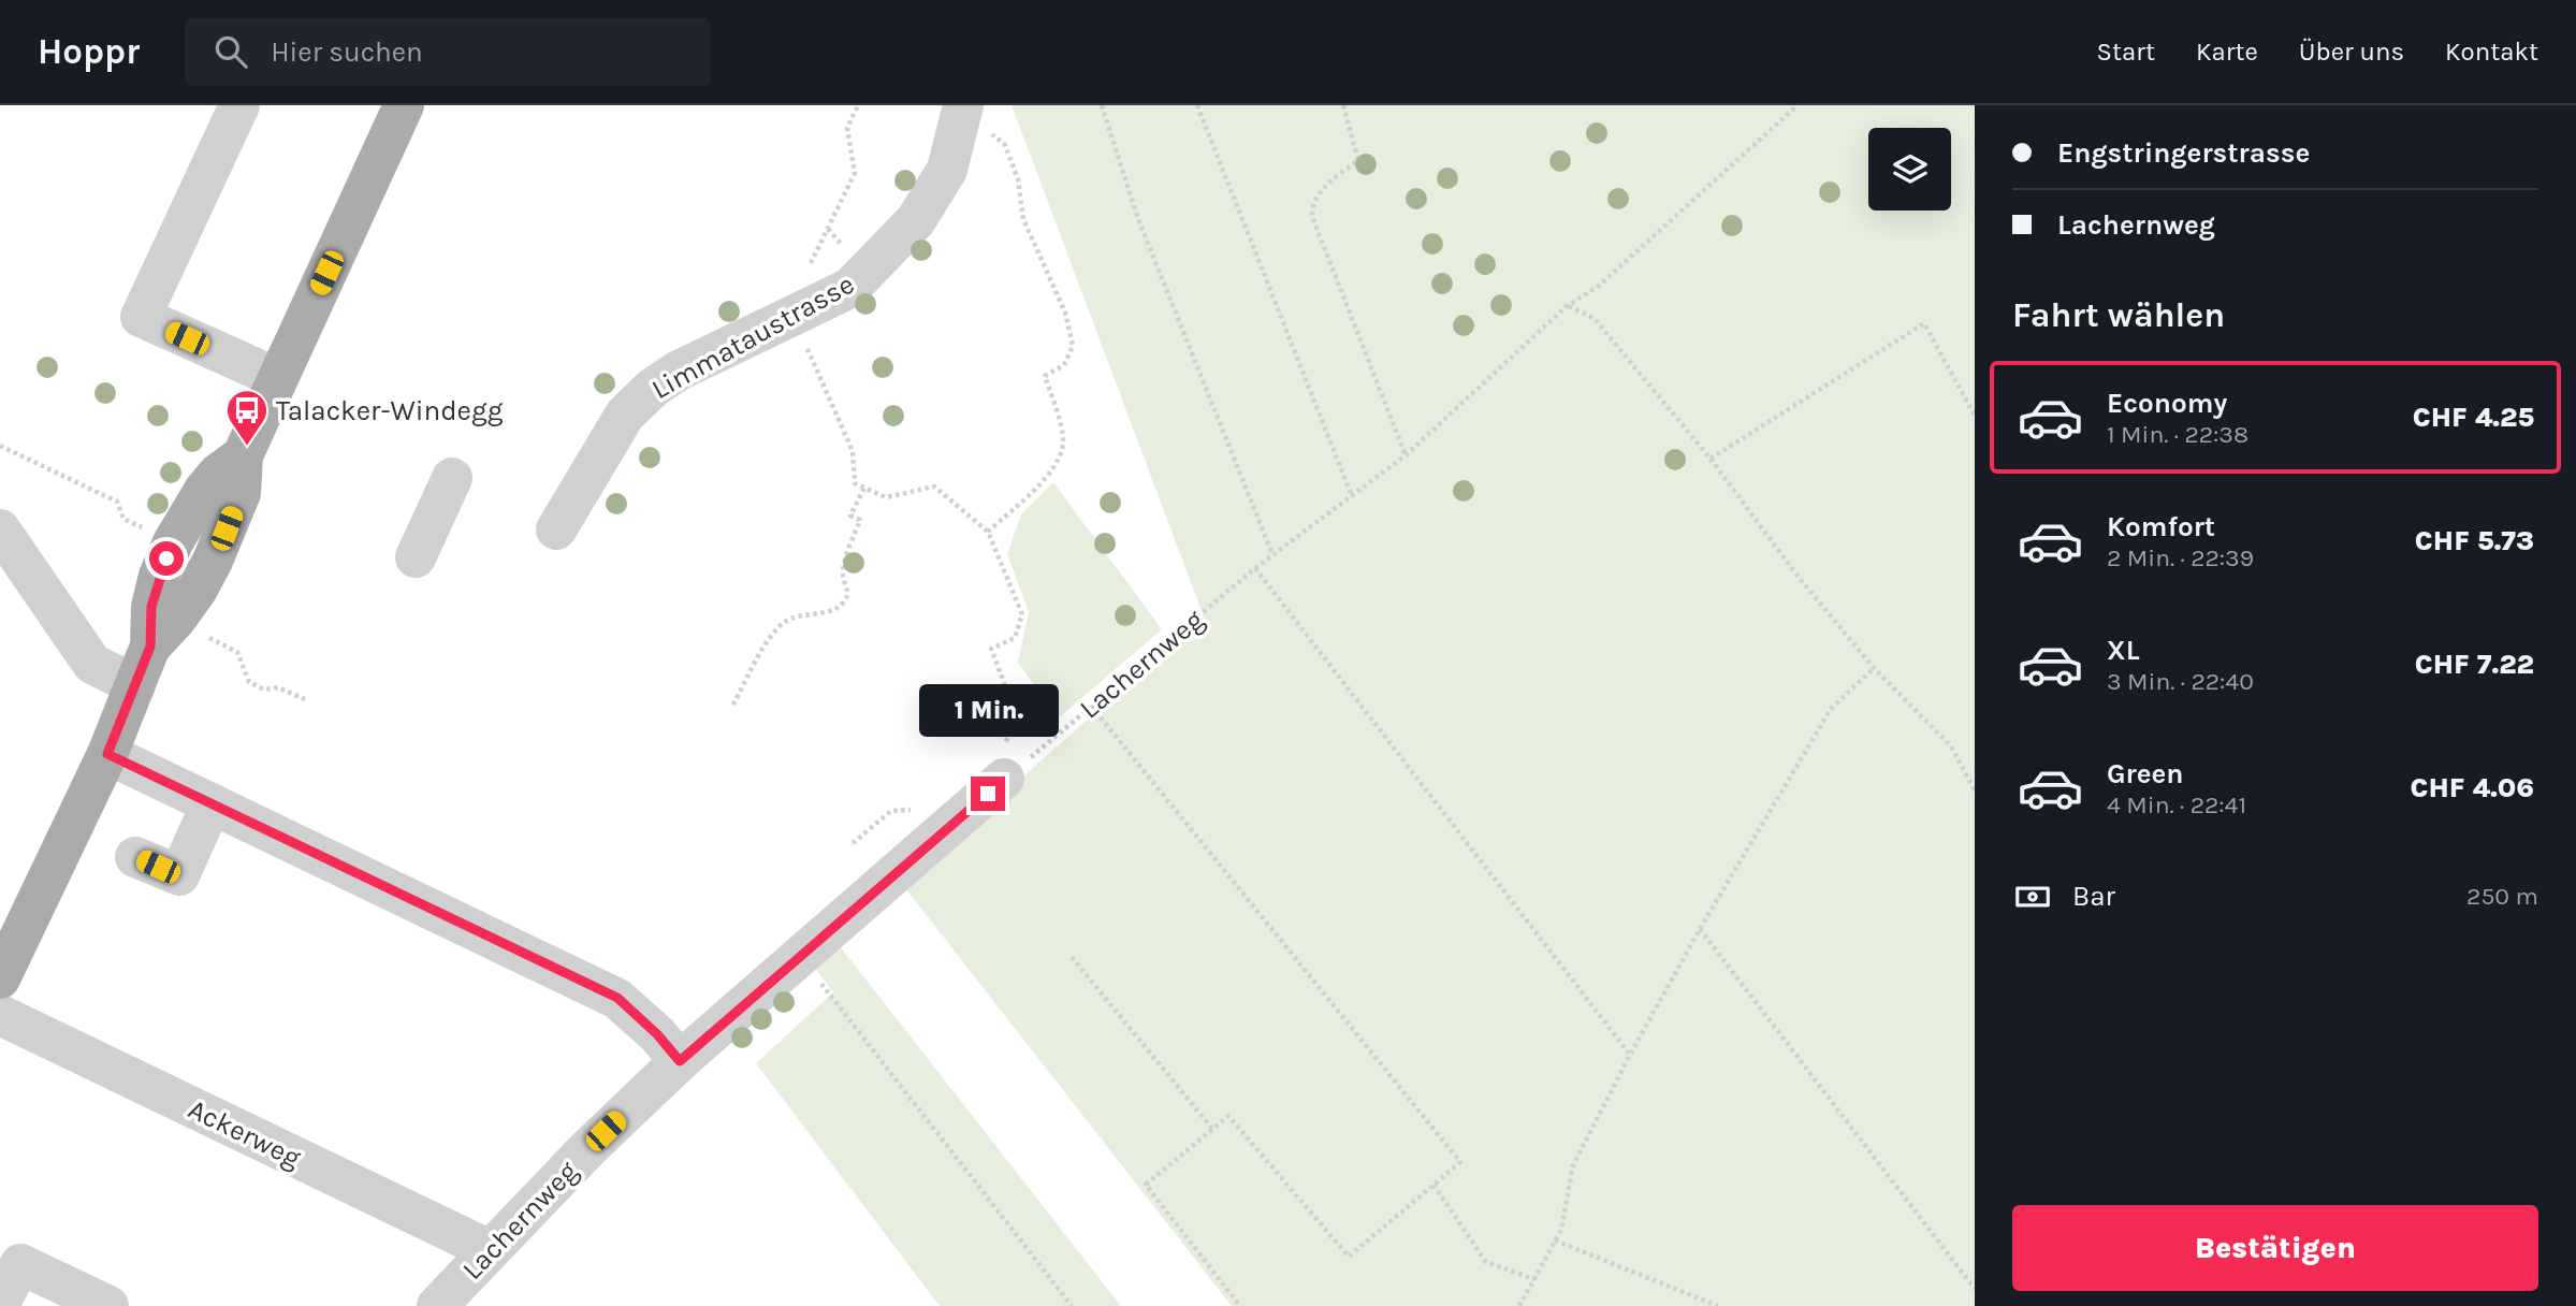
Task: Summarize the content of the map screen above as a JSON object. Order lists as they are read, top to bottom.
{
  "streets": {
    "street": ["Limmataustrasse", "Lachernweg", "Ackerweg"]
  },
  "crossings": [
    ["Lachernweg", "Ackerweg"]
  ],
  "places": {
    "bus stop": ["Talacker-Windegg"]
  },
  "page": {
    "header": "Hoppr",
    "search": "Hier suchen",
    "nav": [
      "Start",
      "Karte",
      "Über uns",
      "Kontakt"
    ],
    "banner": ["Engstringerstrasse", "Lachernweg"],
    "heading": "Fahrt wählen",
    "list": [
      {
        "name": "Economy",
        "note": "1 Min. · 22:38",
        "value": "CHF 4.25"
      },
      {
        "name": "Komfort",
        "note": "2 Min. · 22:39",
        "value": "CHF 5.73"
      },
      {
        "name": "XL",
        "note": "3 Min. · 22:40",
        "value": "CHF 7.22"
      },
      {
        "name": "Green",
        "note": "4 Min. · 22:41",
        "value": "CHF 4.06"
      }
    ],
    "bubble": "1 Min.",
    "pay": ["Bar", "250 m"],
    "buttons": "Bestätigen"
  }
}
